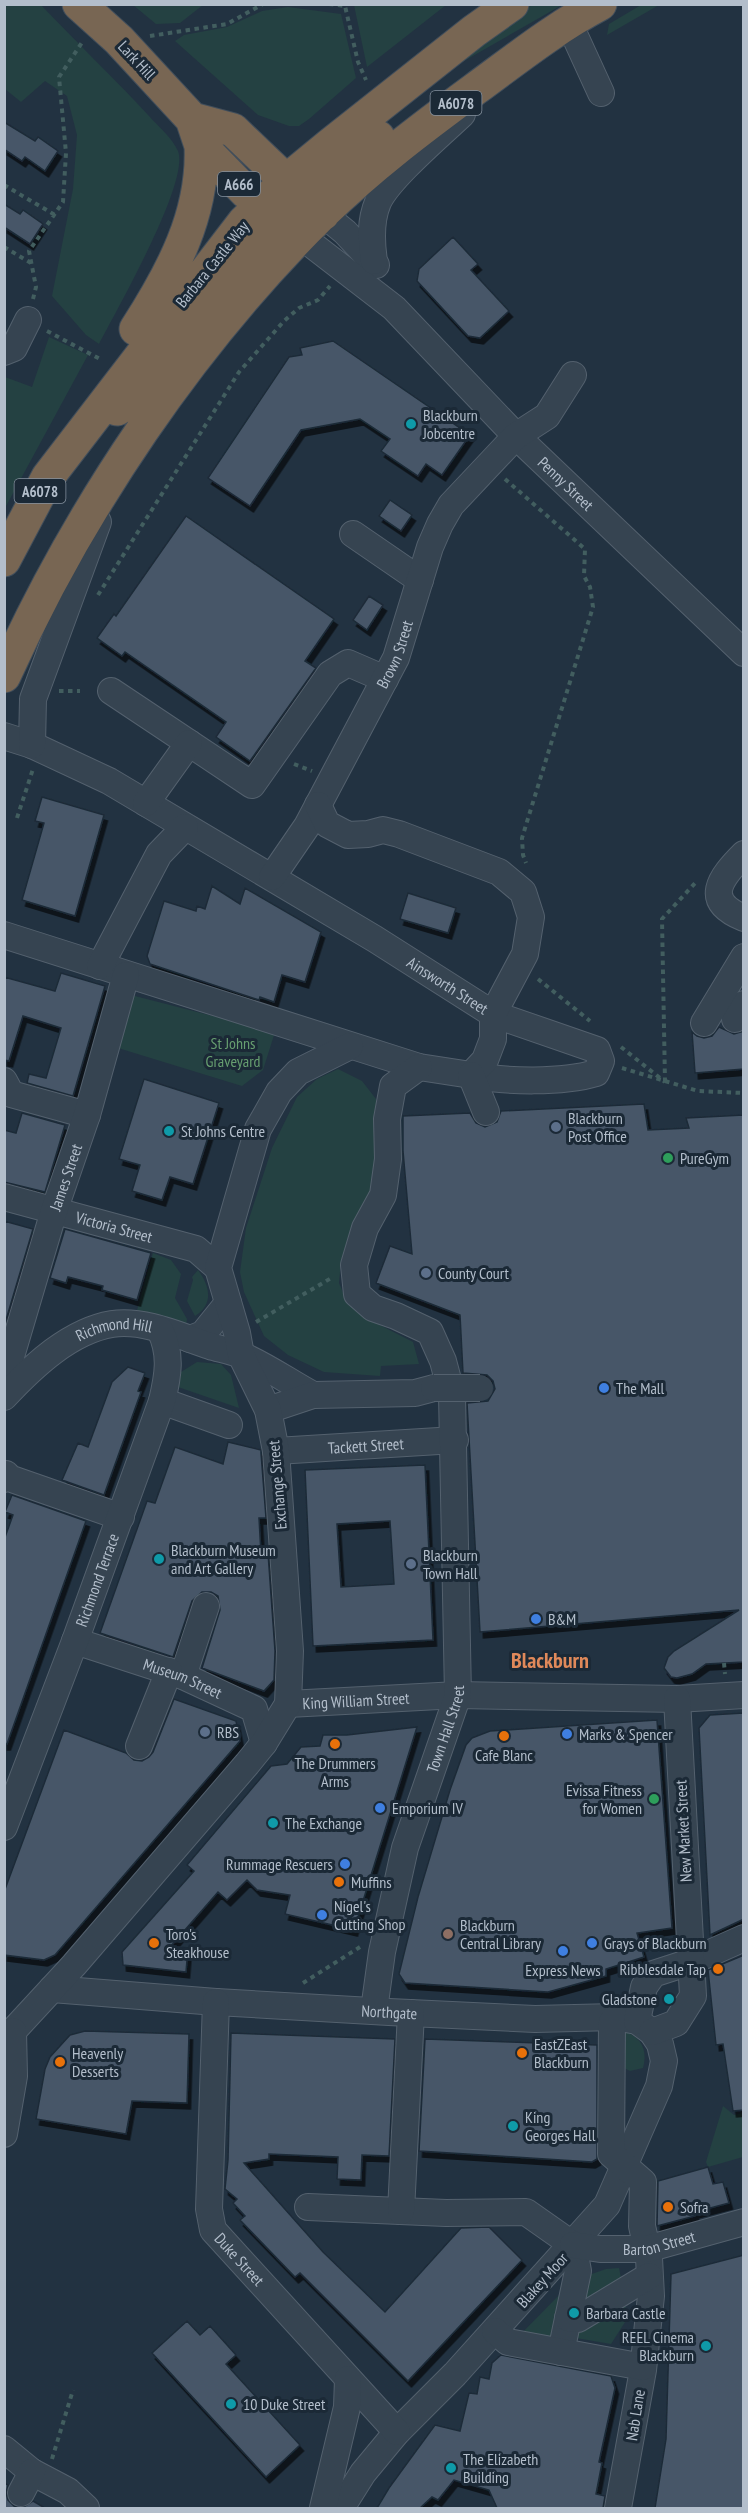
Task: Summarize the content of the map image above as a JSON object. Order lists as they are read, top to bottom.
{
  "streets": {
    "highway": ["Lark Hill", "A6078", "A666"],
    "street": [
      "Penny Street",
      "Brown Street",
      "Ainsworth Street",
      "James Street",
      "Victoria Street",
      "Richmond Hill",
      "Tackett Street",
      "Exchange Street",
      "Richmond Terrace",
      "Museum Street",
      "King William Street",
      "Town Hall Street",
      "New Market Street",
      "Northgate",
      "Barton Street",
      "Duke Street",
      "Blakey Moor",
      "Nab Lane"
    ]
  },
  "crossings": [
    ["Lark Hill", "A666"],
    ["A6078", "A666"],
    ["A6078", "Penny Street"],
    ["A666", "Penny Street"],
    ["Penny Street", "Brown Street"],
    ["Brown Street", "Ainsworth Street"],
    ["James Street", "Victoria Street"],
    ["Victoria Street", "Exchange Street"],
    ["Richmond Hill", "Exchange Street"],
    ["Richmond Hill", "Richmond Terrace"],
    ["Tackett Street", "Exchange Street"],
    ["Tackett Street", "Town Hall Street"],
    ["Exchange Street", "King William Street"],
    ["Richmond Terrace", "Museum Street"],
    ["Museum Street", "King William Street"],
    ["King William Street", "Town Hall Street"],
    ["King William Street", "New Market Street"],
    ["King William Street", "Northgate"],
    ["Town Hall Street", "Northgate"],
    ["Northgate", "Duke Street"],
    ["Northgate", "Blakey Moor"],
    ["Northgate", "Nab Lane"],
    ["Barton Street", "Blakey Moor"],
    ["Barton Street", "Nab Lane"],
    ["Duke Street", "Blakey Moor"],
    ["Blakey Moor", "Nab Lane"]
  ],
  "districts": ["Blackburn"],
  "parks": ["St Johns Graveyard"],
  "places": [
    "Blackburn Jobcentre",
    "Blackburn Post Office",
    "St Johns Centre",
    "PureGym",
    "County Court",
    "The Mall",
    "Blackburn Museum and Art Gallery",
    "Blackburn Town Hall",
    "B&M",
    "RBS",
    "Marks & Spencer",
    "Cafe Blanc",
    "The Drummers Arms",
    "Evissa Fitness for Women",
    "Emporium IV",
    "The Exchange",
    "Rummage Rescuers",
    "Muffins",
    "Nigel's Cutting Shop",
    "Blackburn Central Library",
    "Toro's Steakhouse",
    "Grays of Blackburn",
    "Express News",
    "Ribblesdale Tap",
    "Gladstone",
    "EastZEast Blackburn",
    "Heavenly Desserts",
    "King Georges Hall",
    "Sofra",
    "Barbara Castle",
    "REEL Cinema Blackburn",
    "10 Duke Street",
    "The Elizabeth Building"
  ]
}
